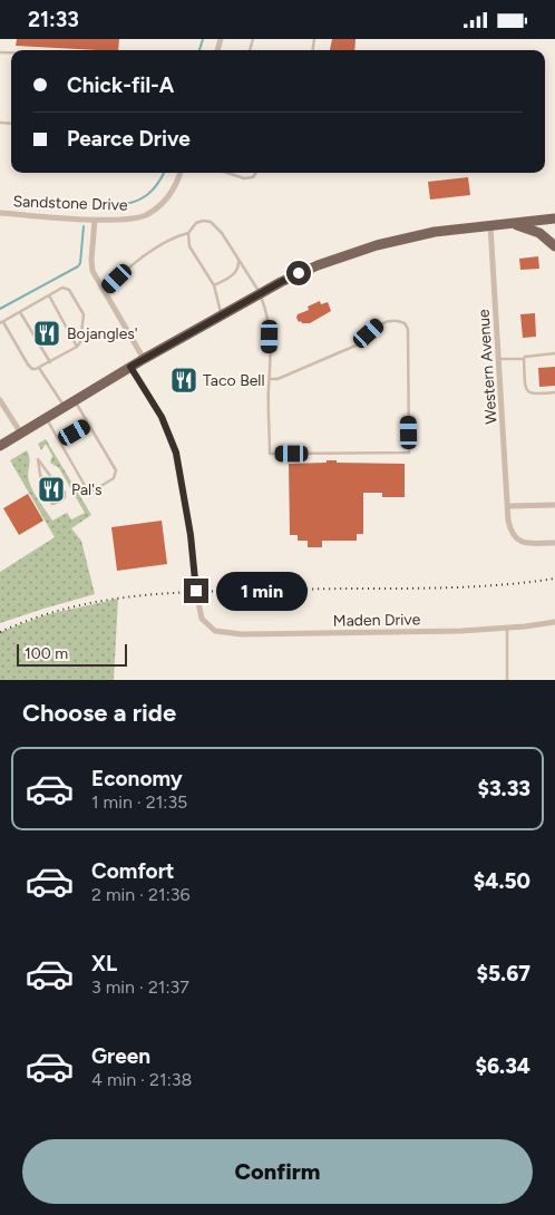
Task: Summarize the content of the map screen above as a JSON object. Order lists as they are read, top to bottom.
{
  "streets": {
    "street": ["Sandstone Drive", "Western Avenue", "Maden Drive"]
  },
  "places": {
    "restaurant": ["Bojangles'", "Taco Bell", "Pal's"]
  },
  "scale_bar": "100 m",
  "page": {
    "status": "21:33",
    "banner": ["Chick-fil-A", "Pearce Drive"],
    "bubble": "1 min",
    "scale": "100 m",
    "heading": "Choose a ride",
    "list": [
      {
        "name": "Economy",
        "note": "1 min · 21:35",
        "value": "$3.33"
      },
      {
        "name": "Comfort",
        "note": "2 min · 21:36",
        "value": "$4.50"
      },
      {
        "name": "XL",
        "note": "3 min · 21:37",
        "value": "$5.67"
      },
      {
        "name": "Green",
        "note": "4 min · 21:38",
        "value": "$6.34"
      }
    ],
    "buttons": "Confirm"
  }
}
